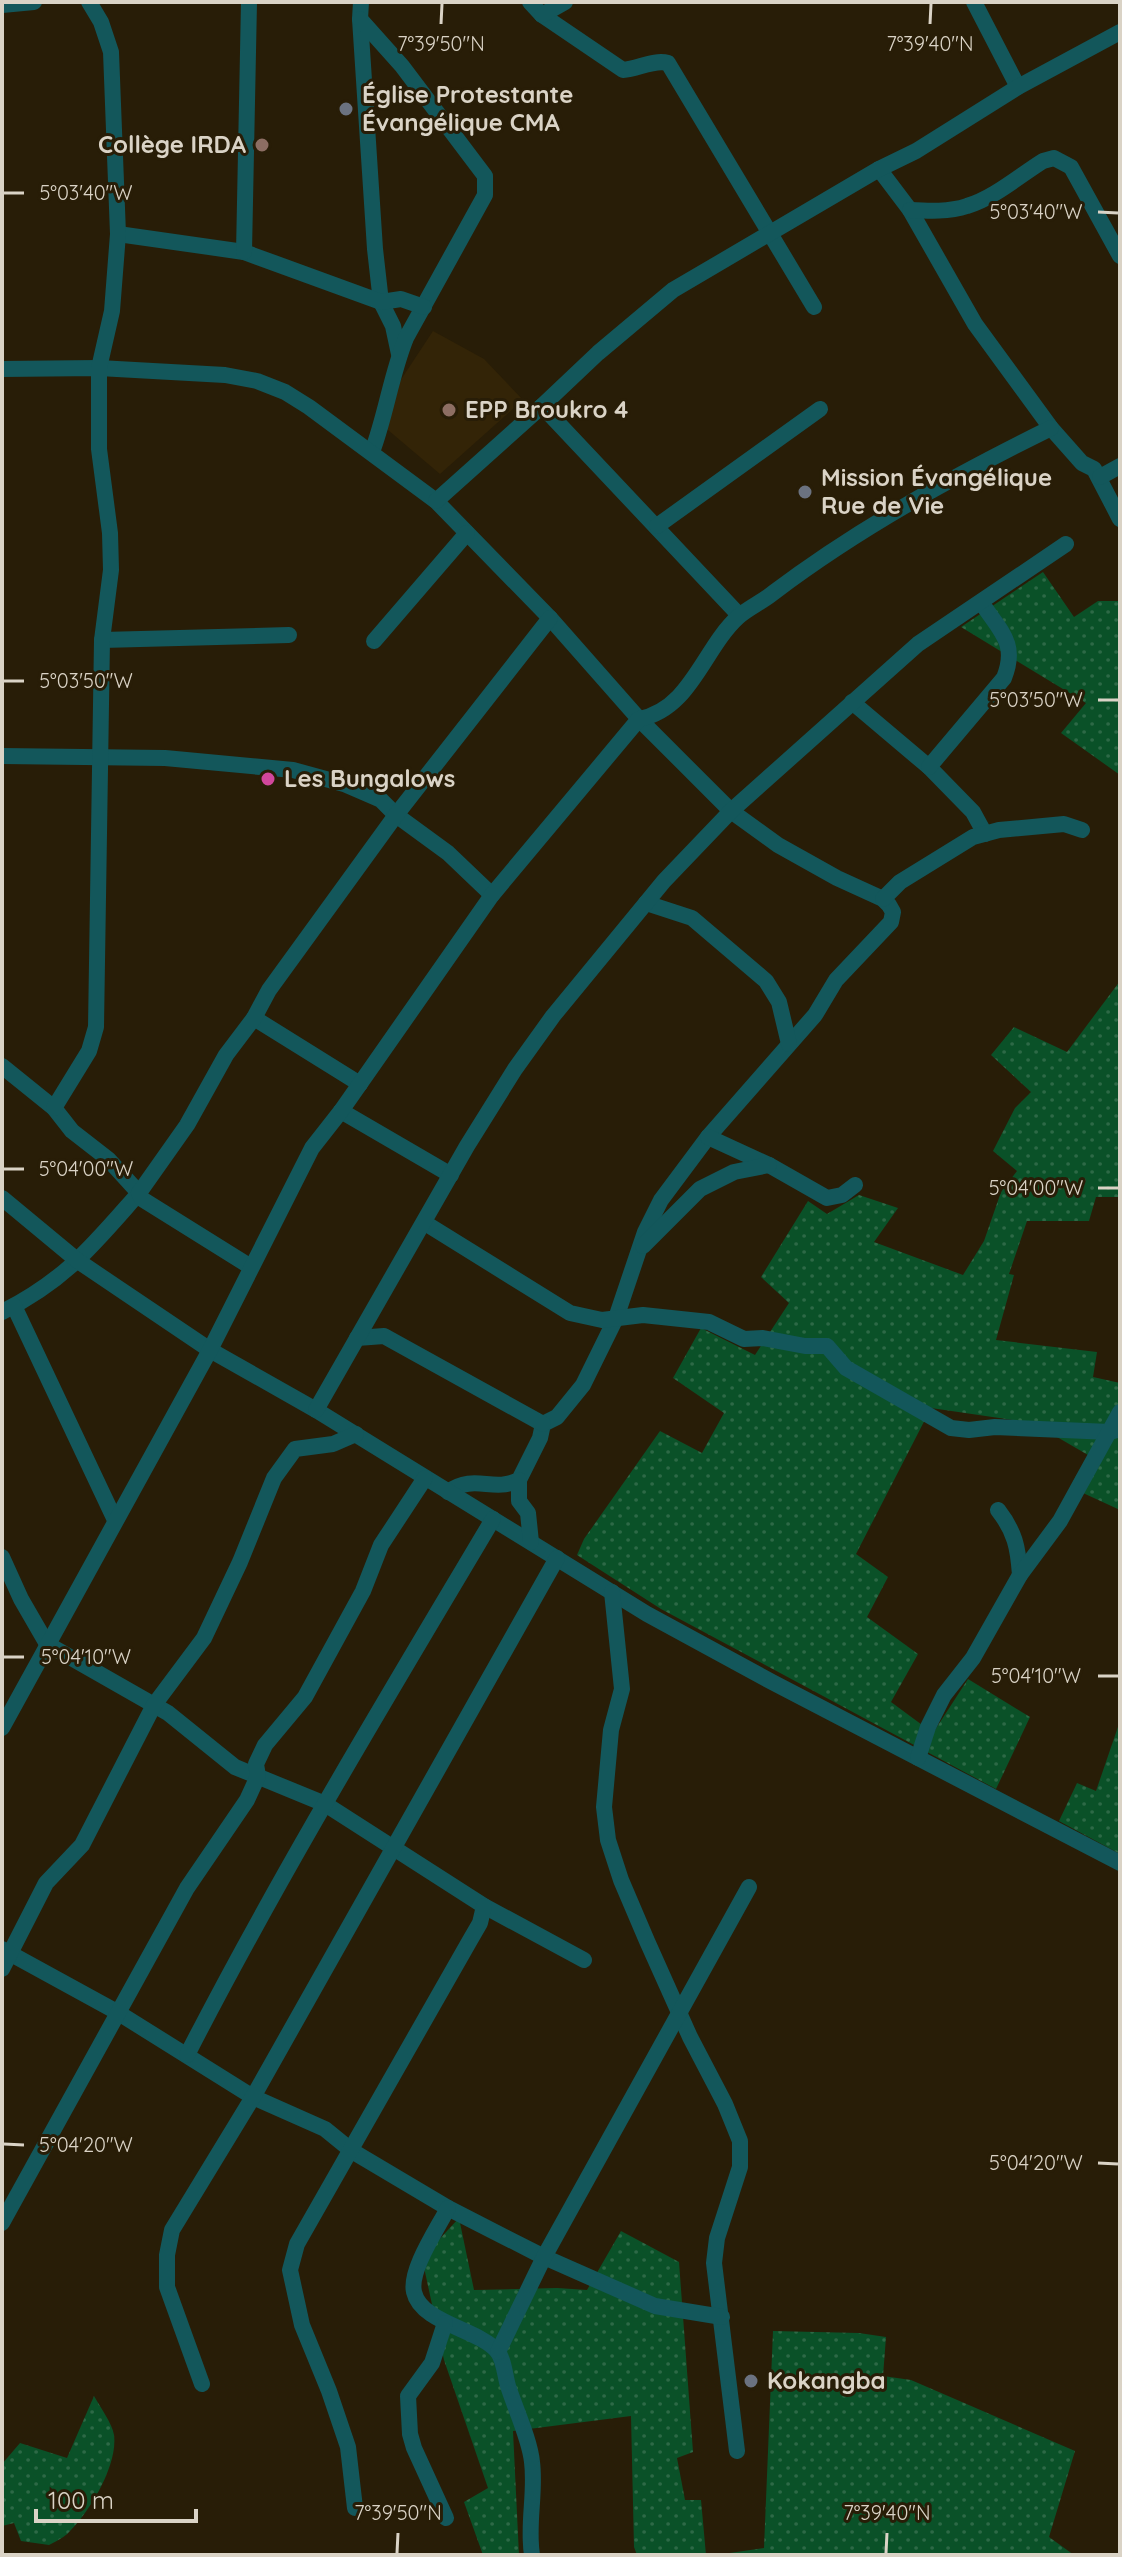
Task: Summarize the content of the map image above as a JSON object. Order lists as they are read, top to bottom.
{
  "places": [
    "Église Protestante Évangélique CMA",
    "Collège IRDA",
    "EPP Broukro 4",
    "Mission Évangélique Rue de Vie",
    "Les Bungalows",
    "Kokangba"
  ],
  "scale_bar": "100 m",
  "coordinates": [
    "7°39'50\"N",
    "7°39'40\"N",
    "5°03'40\"W",
    "5°03'50\"W",
    "5°04'00\"W",
    "5°04'10\"W",
    "5°04'20\"W"
  ]
}
